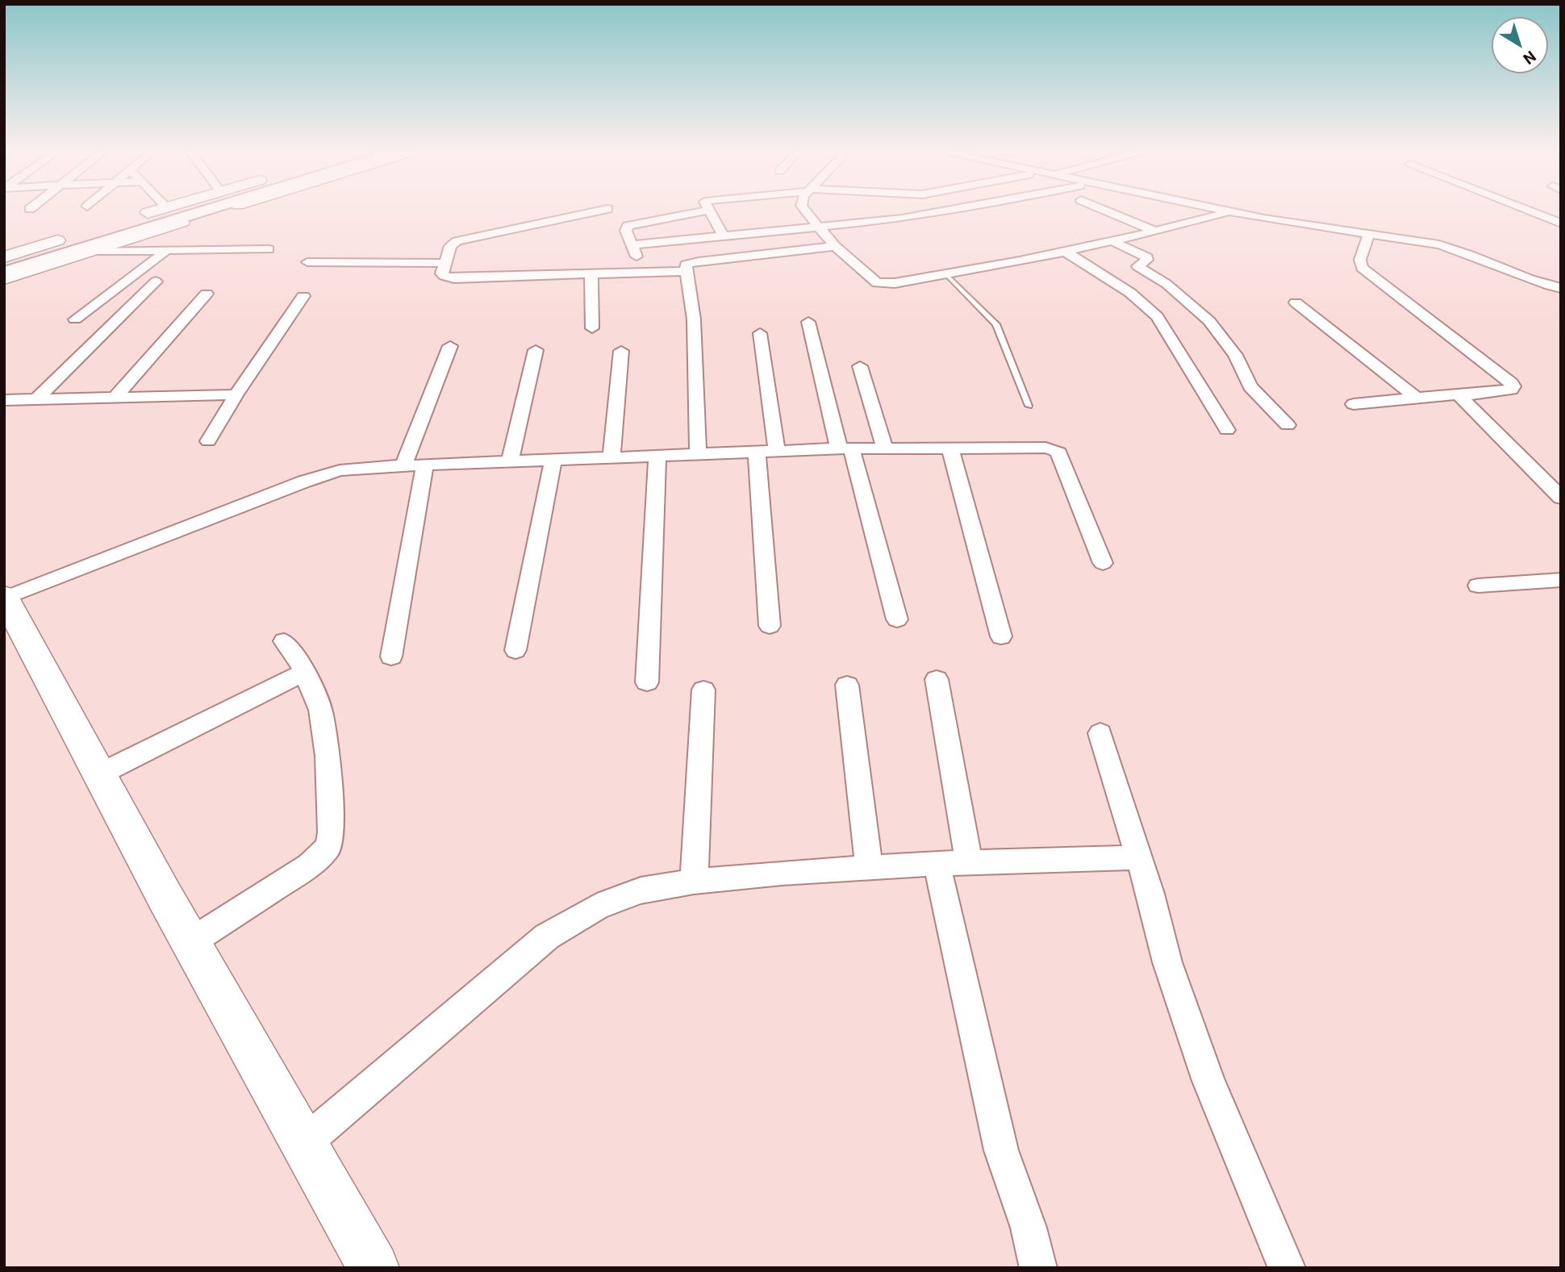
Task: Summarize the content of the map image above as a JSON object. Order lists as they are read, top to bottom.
{
  "north": "bottom right"
}
